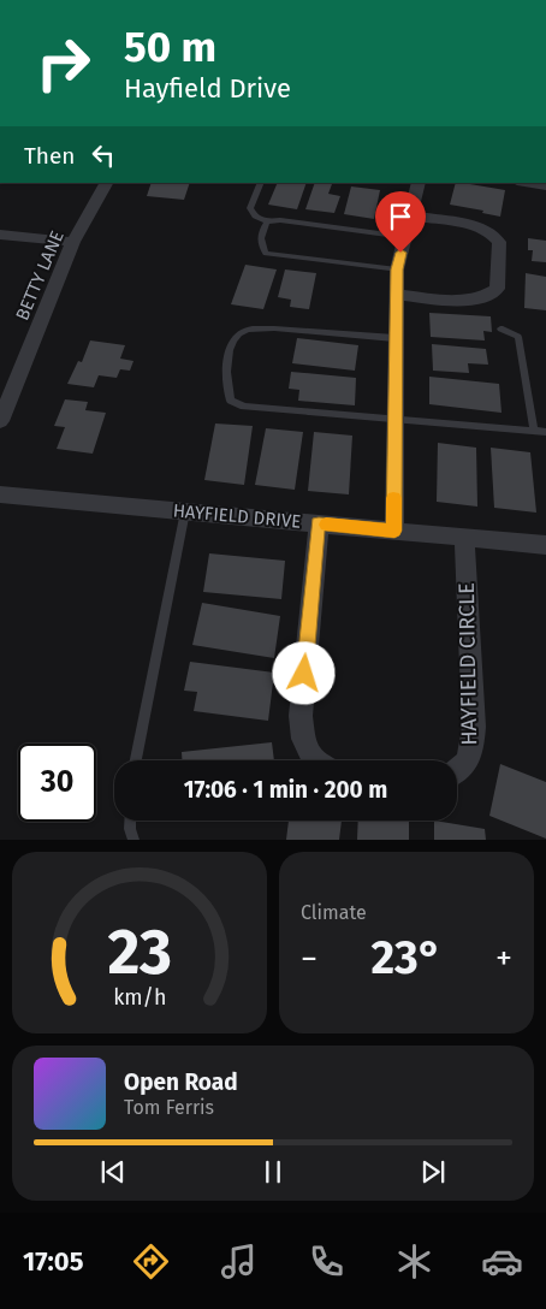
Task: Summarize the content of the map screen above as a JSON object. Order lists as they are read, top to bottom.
{
  "streets": {
    "street": ["BETTY LANE", "HAYFIELD DRIVE", "HAYFIELD CIRCLE"]
  },
  "crossings": [
    ["HAYFIELD DRIVE", "HAYFIELD CIRCLE"]
  ],
  "page": {
    "turn": ["50 m", "Hayfield Drive"],
    "then": "Then",
    "limit": "30",
    "trip": "17:06 · 1 min · 200 m",
    "tile": "Climate",
    "heat": ["−", "23°", "+"],
    "song": ["Open Road", "Tom Ferris"],
    "tabs": "17:05",
    "gauge": ["23", "km/h"]
  }
}
